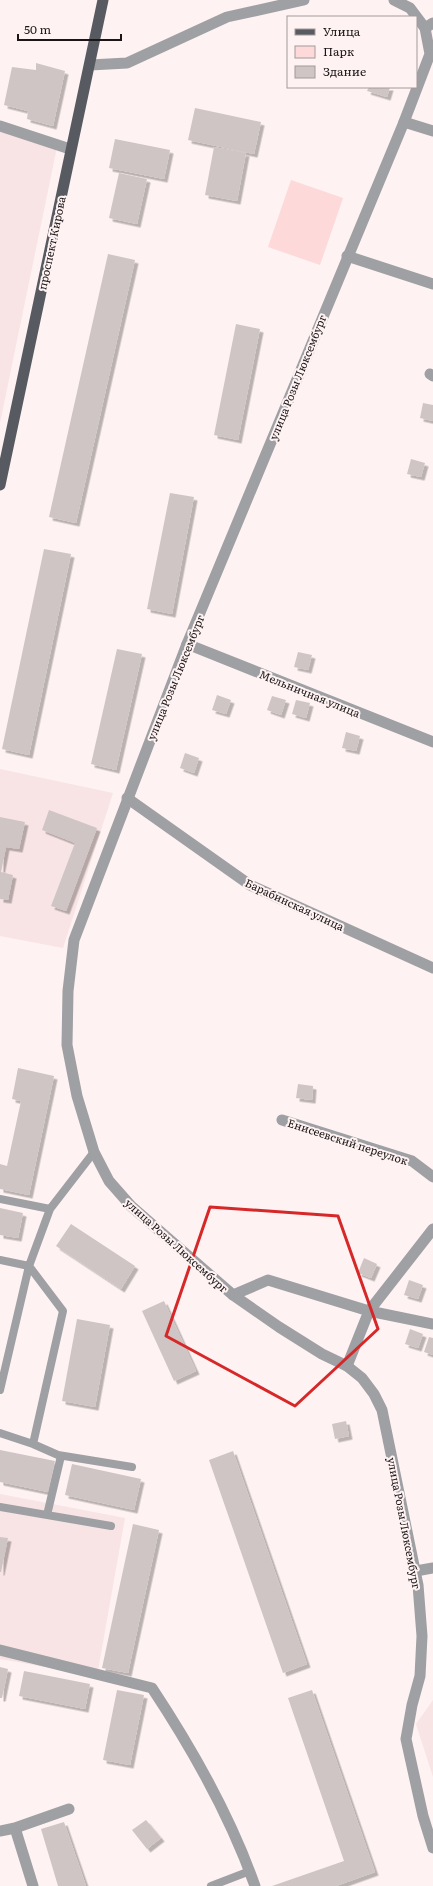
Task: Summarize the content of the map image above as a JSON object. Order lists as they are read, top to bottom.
{
  "streets": {
    "main road": ["проспект Кирова"],
    "street": [
      "улица Розы Люксембург",
      "Мельничная улица",
      "Барабинская улица",
      "Енисеевский переулок"
    ]
  },
  "crossings": [
    ["улица Розы Люксембург", "Мельничная улица"],
    ["улица Розы Люксембург", "Барабинская улица"]
  ],
  "legend": ["Улица", "Парк", "Здание"],
  "scale_bar": "50 m"
}
